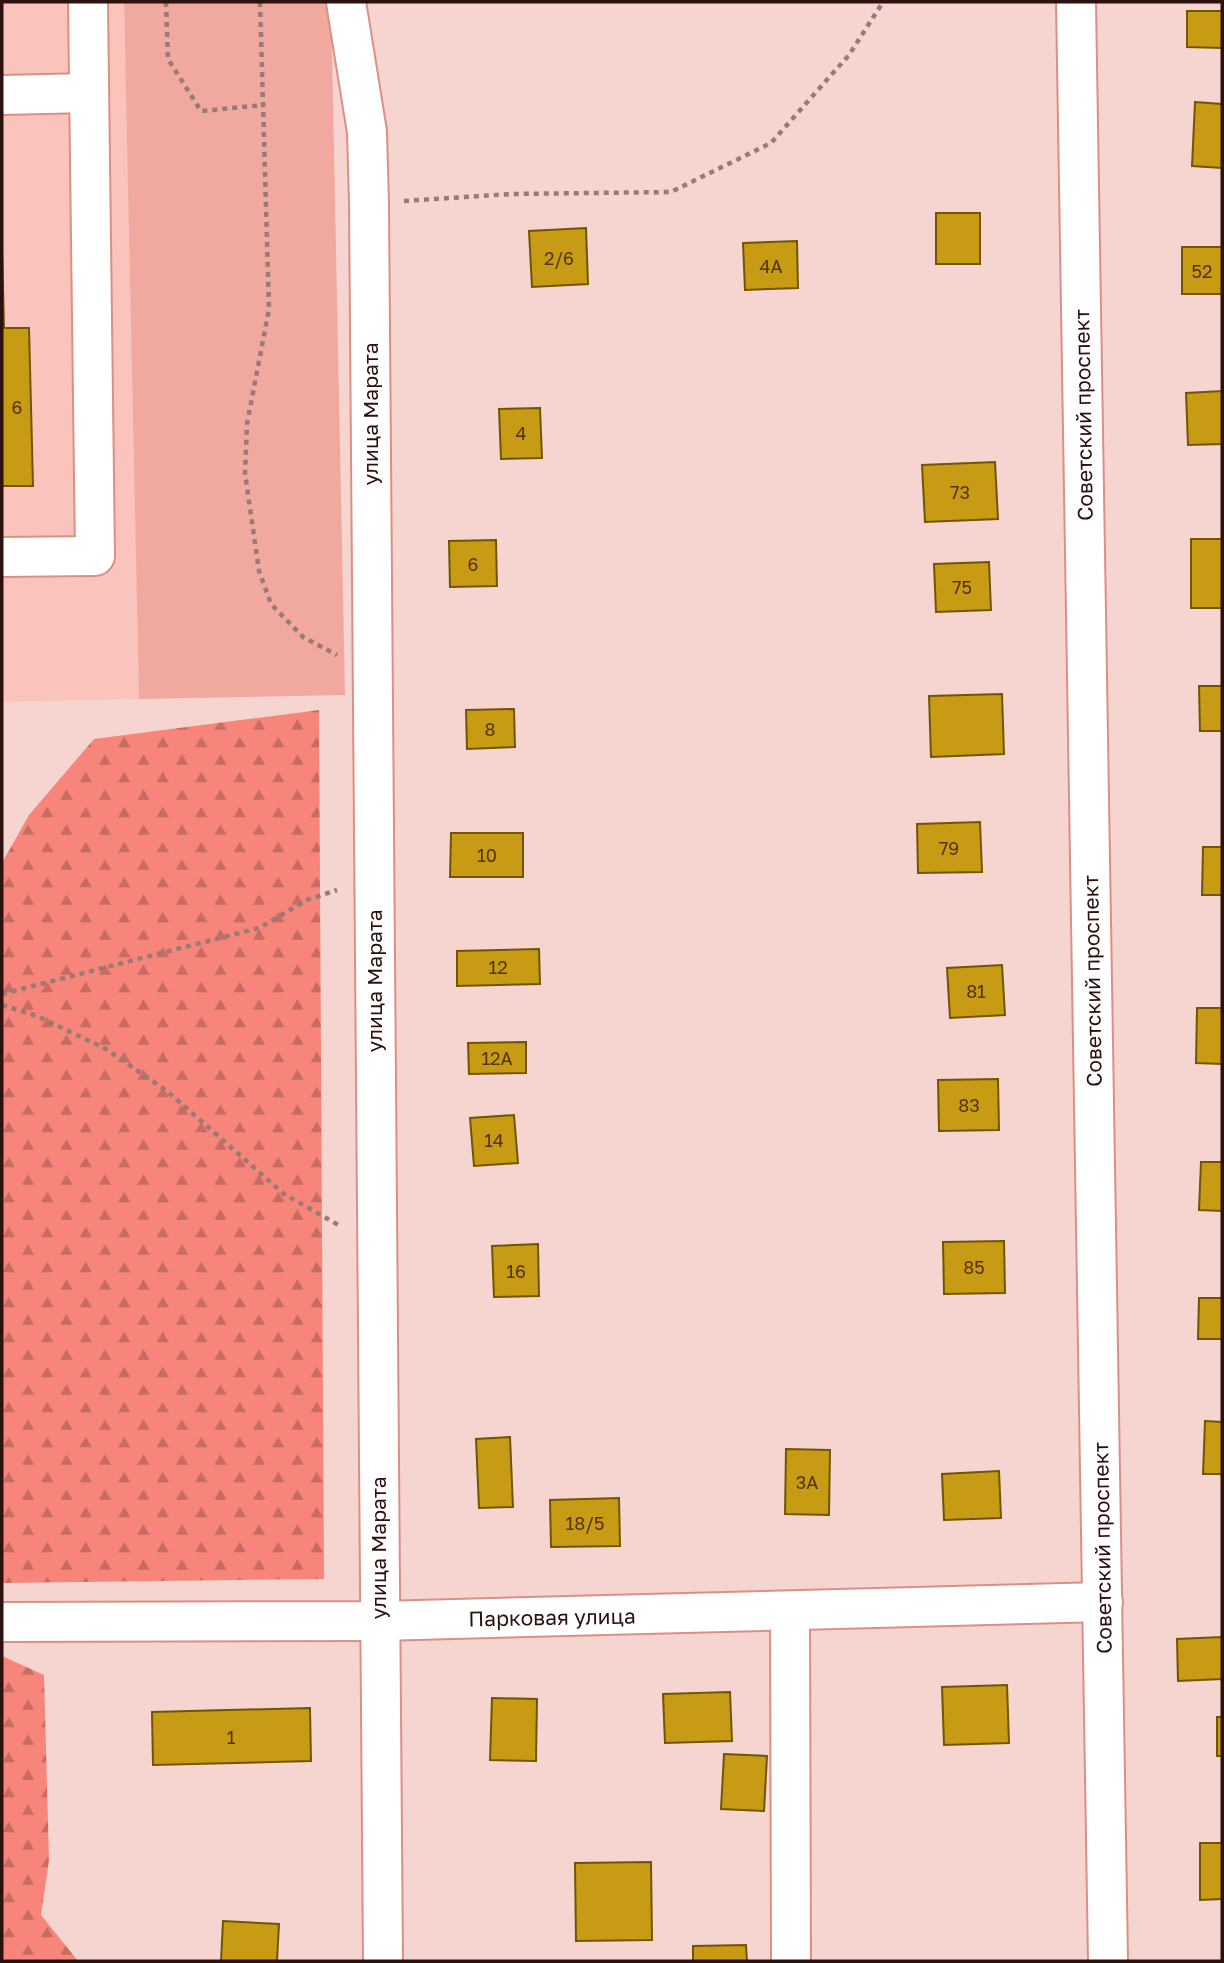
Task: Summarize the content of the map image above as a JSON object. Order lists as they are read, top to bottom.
{
  "streets": {
    "street": ["улица Марата", "Советский проспект", "Парковая улица"]
  },
  "crossings": [
    ["улица Марата", "Парковая улица"],
    ["Советский проспект", "Парковая улица"]
  ],
  "house_numbers": [
    "2/6",
    "4А",
    "52",
    "6",
    "4",
    "73",
    "6",
    "75",
    "8",
    "79",
    "10",
    "12",
    "81",
    "12А",
    "83",
    "14",
    "85",
    "16",
    "3А",
    "18/5",
    "1"
  ]
}
